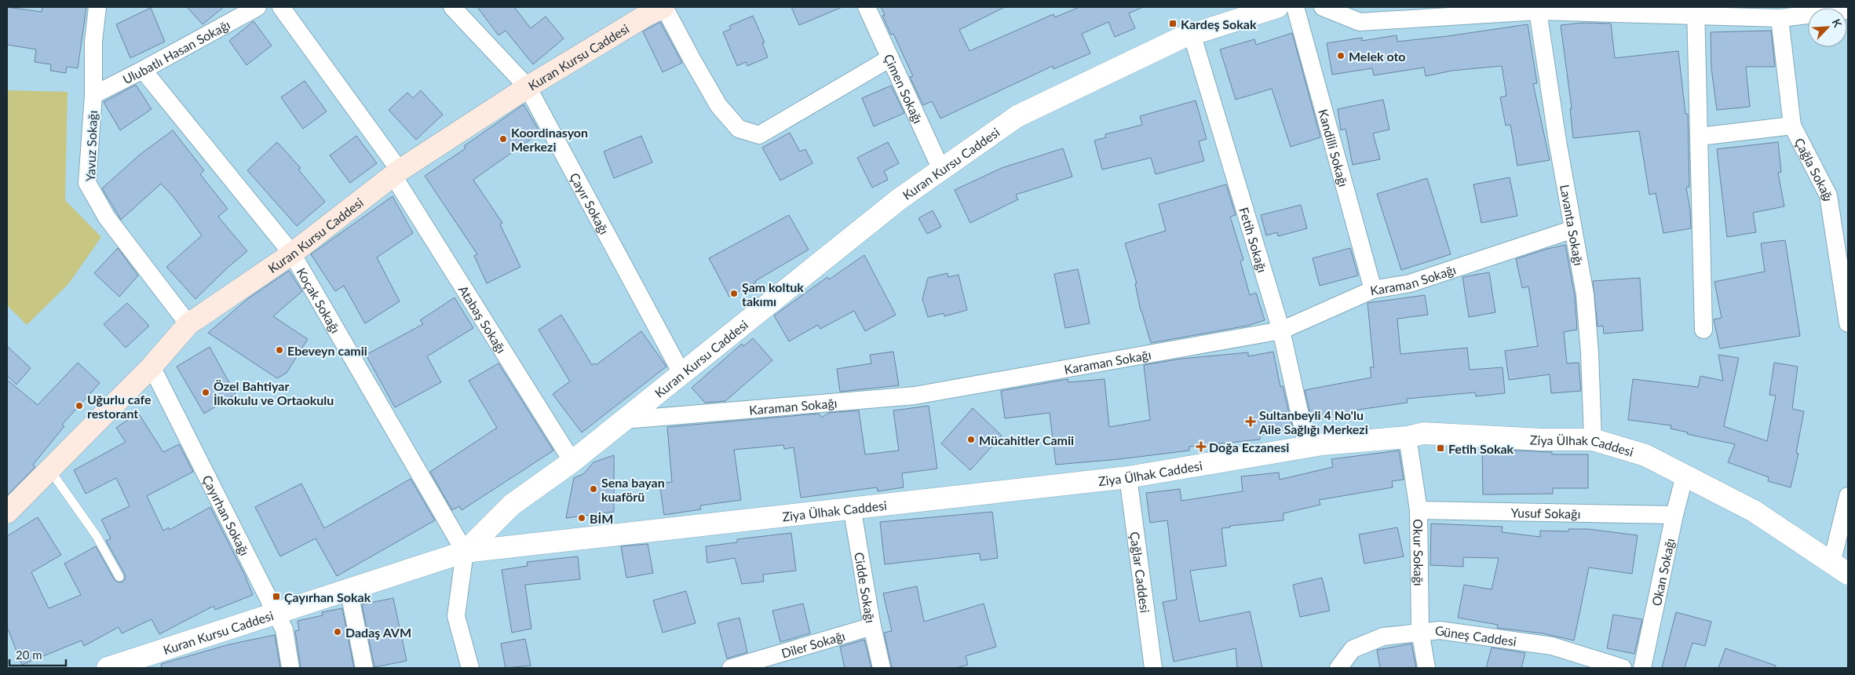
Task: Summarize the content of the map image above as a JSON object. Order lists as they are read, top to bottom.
{
  "streets": {
    "main road": ["Kuran Kursu Caddesi"],
    "street": [
      "Ulubatlı Hasan Sokağı",
      "Çimen Sokağı",
      "Yavuz Sokağı",
      "Kandilli Sokağı",
      "Çağla Sokağı",
      "Çayır Sokağı",
      "Lavanta Sokağı",
      "Fetih Sokağı",
      "Karaman Sokağı",
      "Koçak Sokağı",
      "Atabaş Sokağı",
      "Ziya Ülhak Caddesi",
      "Yusuf Sokağı",
      "Çayırhan Sokağı",
      "Okur Sokağı",
      "Okan Sokağı",
      "Çağlar Caddesi",
      "Cidde Sokağı",
      "Güneş Caddesi",
      "Diler Sokağı"
    ]
  },
  "crossings": [
    ["Ulubatlı Hasan Sokağı", "Yavuz Sokağı"],
    ["Ulubatlı Hasan Sokağı", "Koçak Sokağı"],
    ["Kuran Kursu Caddesi", "Çimen Sokağı"],
    ["Kuran Kursu Caddesi", "Yavuz Sokağı"],
    ["Kuran Kursu Caddesi", "Çayır Sokağı"],
    ["Kuran Kursu Caddesi", "Fetih Sokağı"],
    ["Kuran Kursu Caddesi", "Karaman Sokağı"],
    ["Kuran Kursu Caddesi", "Koçak Sokağı"],
    ["Kuran Kursu Caddesi", "Atabaş Sokağı"],
    ["Kuran Kursu Caddesi", "Ziya Ülhak Caddesi"],
    ["Kuran Kursu Caddesi", "Çayırhan Sokağı"],
    ["Kandilli Sokağı", "Karaman Sokağı"],
    ["Lavanta Sokağı", "Karaman Sokağı"],
    ["Lavanta Sokağı", "Ziya Ülhak Caddesi"],
    ["Fetih Sokağı", "Karaman Sokağı"],
    ["Fetih Sokağı", "Ziya Ülhak Caddesi"],
    ["Koçak Sokağı", "Ziya Ülhak Caddesi"],
    ["Ziya Ülhak Caddesi", "Okur Sokağı"],
    ["Ziya Ülhak Caddesi", "Okan Sokağı"],
    ["Ziya Ülhak Caddesi", "Çağlar Caddesi"],
    ["Ziya Ülhak Caddesi", "Cidde Sokağı"],
    ["Yusuf Sokağı", "Okur Sokağı"],
    ["Yusuf Sokağı", "Okan Sokağı"],
    ["Okur Sokağı", "Güneş Caddesi"],
    ["Cidde Sokağı", "Diler Sokağı"]
  ],
  "places": {
    "transit": ["Kardeş Sokak", "Fetih Sokak", "Çayırhan Sokak"],
    "other": [
      "Melek oto",
      "Koordinasyon Merkezi",
      "Şam koltuk takımı",
      "Ebeveyn camii",
      "Özel Bahtiyar İlkokulu ve Ortaokulu",
      "Uğurlu cafe restorant",
      "Mücahitler Camii",
      "Sena bayan kuaförü",
      "BİM",
      "Dadaş AVM"
    ],
    "health": ["Sultanbeyli 4 No'lu Aile Sağlığı Merkezi", "Doğa Eczanesi"]
  },
  "scale_bar": "20 m",
  "north": "top right"
}
